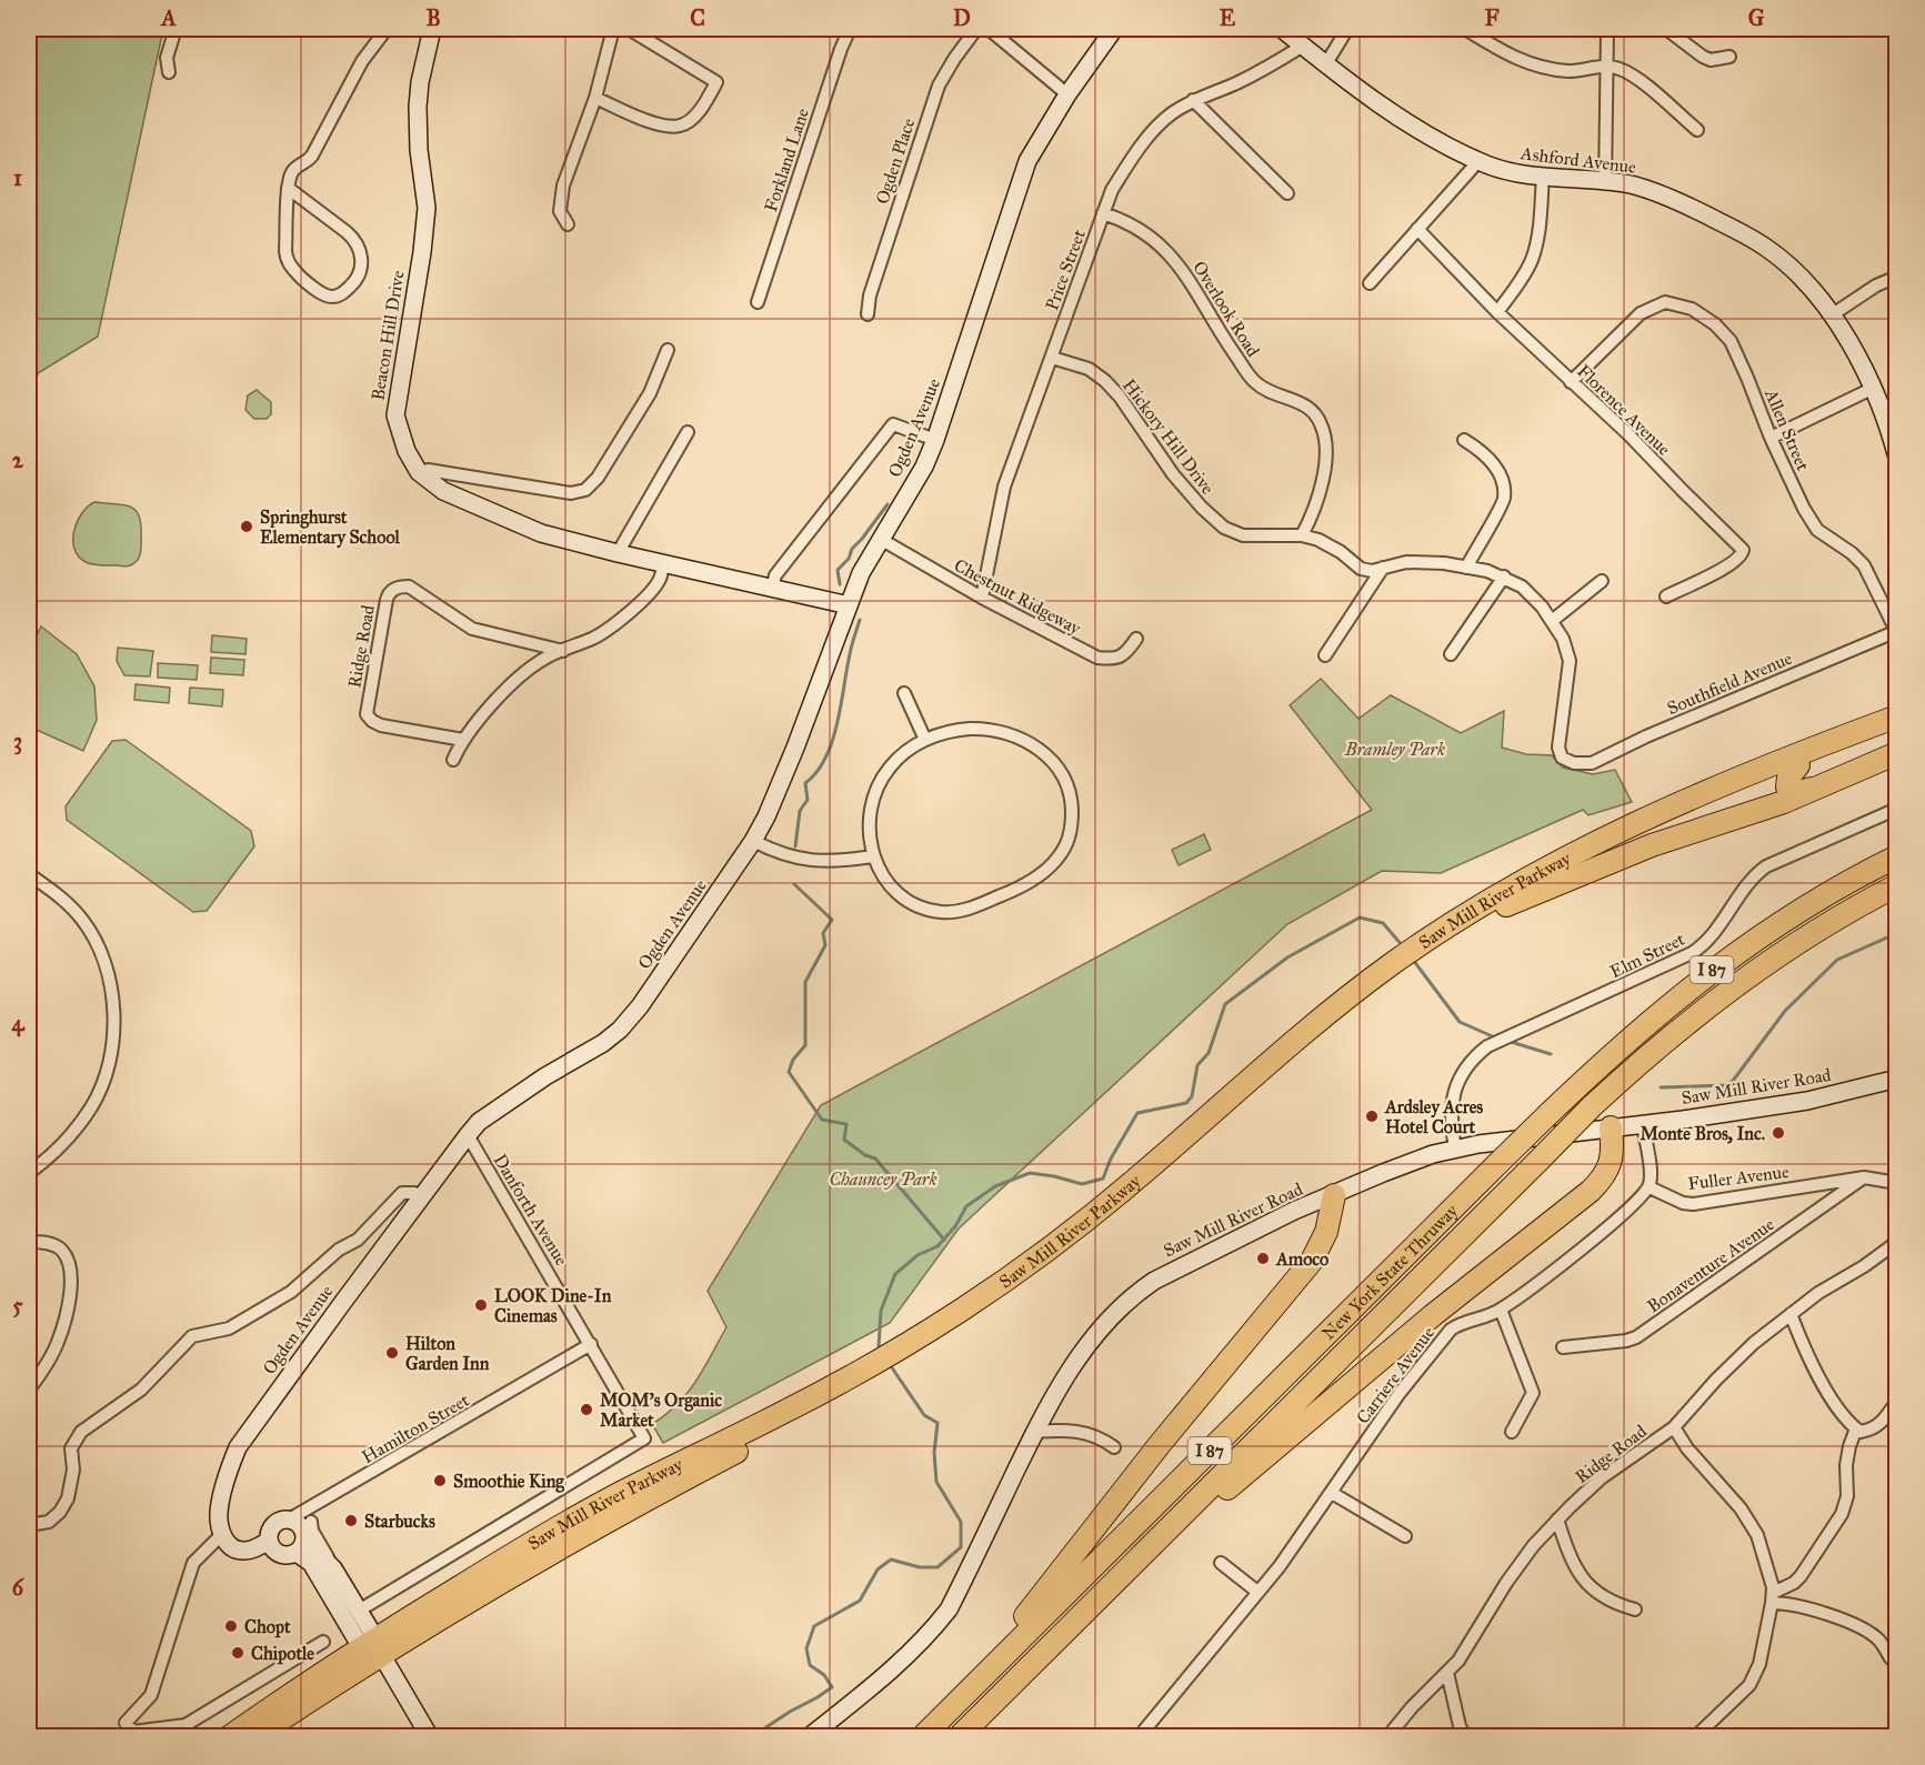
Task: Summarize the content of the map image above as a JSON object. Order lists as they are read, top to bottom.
{
  "streets": {
    "highway": ["Saw Mill River Parkway", "I 87", "New York State Thruway"],
    "street": [
      "Forkland Lane",
      "Ashford Avenue",
      "Ogden Place",
      "Price Street",
      "Overlook Road",
      "Beacon Hill Drive",
      "Florence Avenue",
      "Ogden Avenue",
      "Allen Street",
      "Hickory Hill Drive",
      "Chestnut Ridgeway",
      "Ridge Road",
      "Southfield Avenue",
      "Elm Street",
      "Saw Mill River Road",
      "Fuller Avenue",
      "Danforth Avenue",
      "Bonaventure Avenue",
      "Carriere Avenue",
      "Hamilton Street"
    ]
  },
  "crossings": [
    ["Ashford Avenue", "Price Street"],
    ["Price Street", "Overlook Road"],
    ["Price Street", "Hickory Hill Drive"],
    ["Price Street", "Chestnut Ridgeway"],
    ["Overlook Road", "Hickory Hill Drive"],
    ["Beacon Hill Drive", "Ogden Avenue"],
    ["Florence Avenue", "Allen Street"],
    ["Ogden Avenue", "Chestnut Ridgeway"],
    ["Ogden Avenue", "Danforth Avenue"],
    ["Allen Street", "Southfield Avenue"],
    ["Hickory Hill Drive", "Southfield Avenue"],
    ["Elm Street", "Saw Mill River Road"],
    ["Fuller Avenue", "Bonaventure Avenue"],
    ["Fuller Avenue", "Carriere Avenue"],
    ["Danforth Avenue", "Hamilton Street"]
  ],
  "parks": ["Bramley Park", "Chauncey Park"],
  "places": [
    "Springhurst Elementary School",
    "Ardsley Acres Hotel Court",
    "Monte Bros, Inc.",
    "Amoco",
    "LOOK Dine-In Cinemas",
    "Hilton Garden Inn",
    "MOM's Organic Market",
    "Smoothie King",
    "Starbucks",
    "Chopt",
    "Chipotle"
  ],
  "grid": {
    "columns": [
      "A",
      "B",
      "C",
      "D",
      "E",
      "F",
      "G"
    ],
    "rows": [
      "1",
      "2",
      "3",
      "4",
      "5",
      "6"
    ]
  }
}
